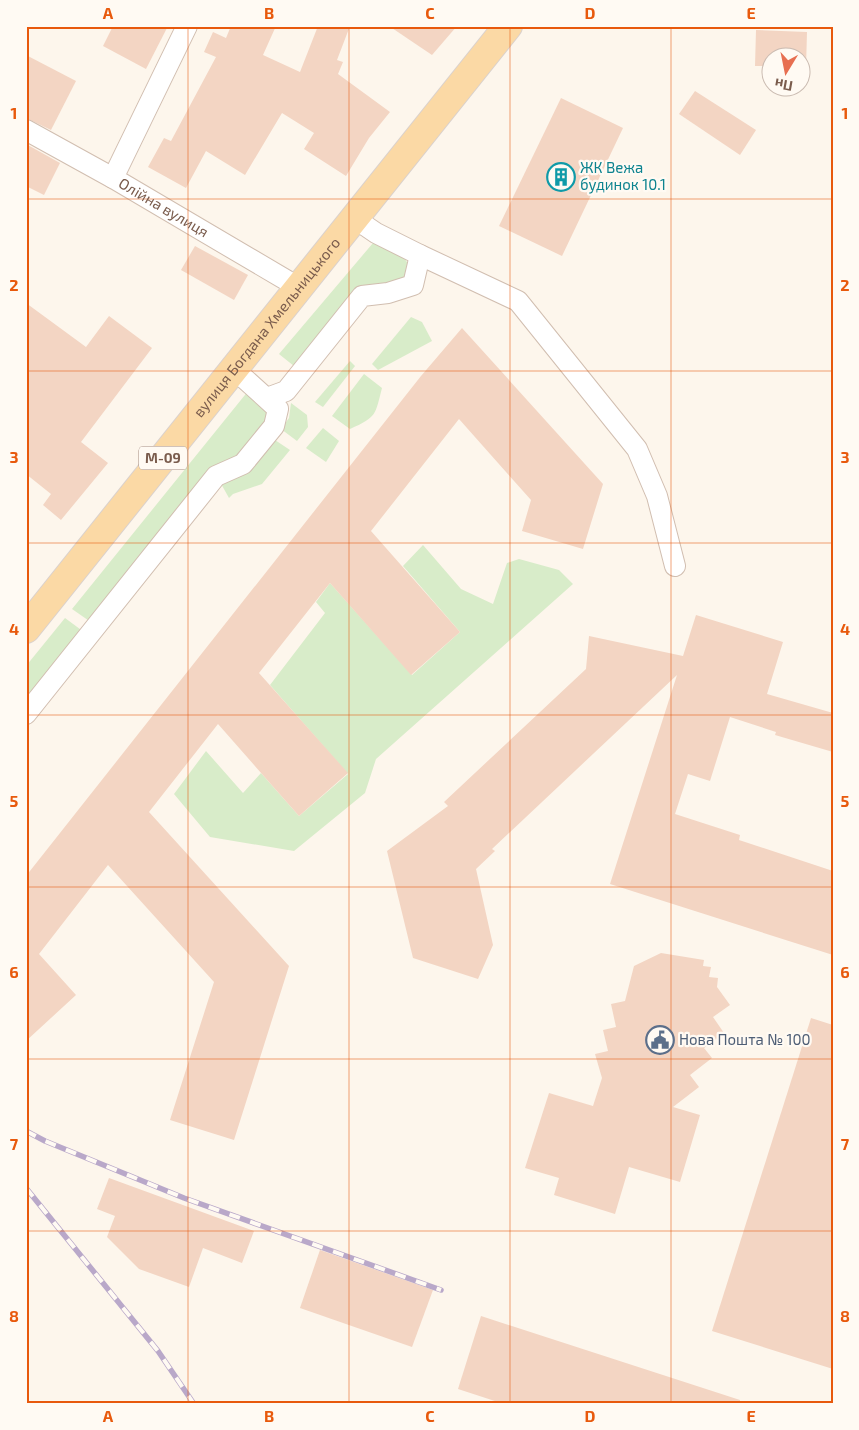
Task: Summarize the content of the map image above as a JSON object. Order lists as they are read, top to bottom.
{
  "streets": {
    "main road": ["вулиця Богдана Хмельницького", "М-09"],
    "street": ["Олійна вулиця"]
  },
  "crossings": [
    ["Олійна вулиця", "вулиця Богдана Хмельницького"]
  ],
  "places": {
    "building": ["ЖК Вежа будинок 10.1"],
    "public building": ["Нова Пошта № 100"]
  },
  "north": "bottom",
  "grid": {
    "columns": [
      "A",
      "B",
      "C",
      "D",
      "E"
    ],
    "rows": [
      "1",
      "2",
      "3",
      "4",
      "5",
      "6",
      "7",
      "8"
    ]
  }
}
